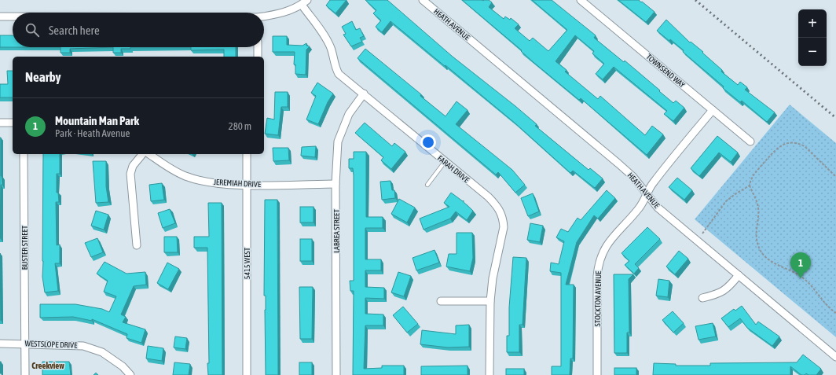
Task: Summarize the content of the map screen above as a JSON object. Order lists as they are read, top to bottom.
{
  "streets": {
    "street": [
      "HEATH AVENUE",
      "TOWNSEND WAY",
      "FARAH DRIVE",
      "JEREMIAH DRIVE",
      "LABREA STREET",
      "BUSTER STREET",
      "5415 WEST",
      "STOCKTON AVENUE",
      "WESTSLOPE DRIVE"
    ]
  },
  "crossings": [
    ["HEATH AVENUE", "STOCKTON AVENUE"],
    ["TOWNSEND WAY", "STOCKTON AVENUE"],
    ["FARAH DRIVE", "LABREA STREET"],
    ["JEREMIAH DRIVE", "LABREA STREET"],
    ["JEREMIAH DRIVE", "5415 WEST"],
    ["BUSTER STREET", "WESTSLOPE DRIVE"]
  ],
  "districts": ["Creekview"],
  "page": {
    "map_buttons": ["+", "−"],
    "search": "Search here",
    "heading": "Nearby",
    "list": [
      {
        "mark": "1",
        "name": "Mountain Man Park",
        "note": "Park · Heath Avenue",
        "value": "280 m"
      }
    ],
    "pins": "1"
  }
}
